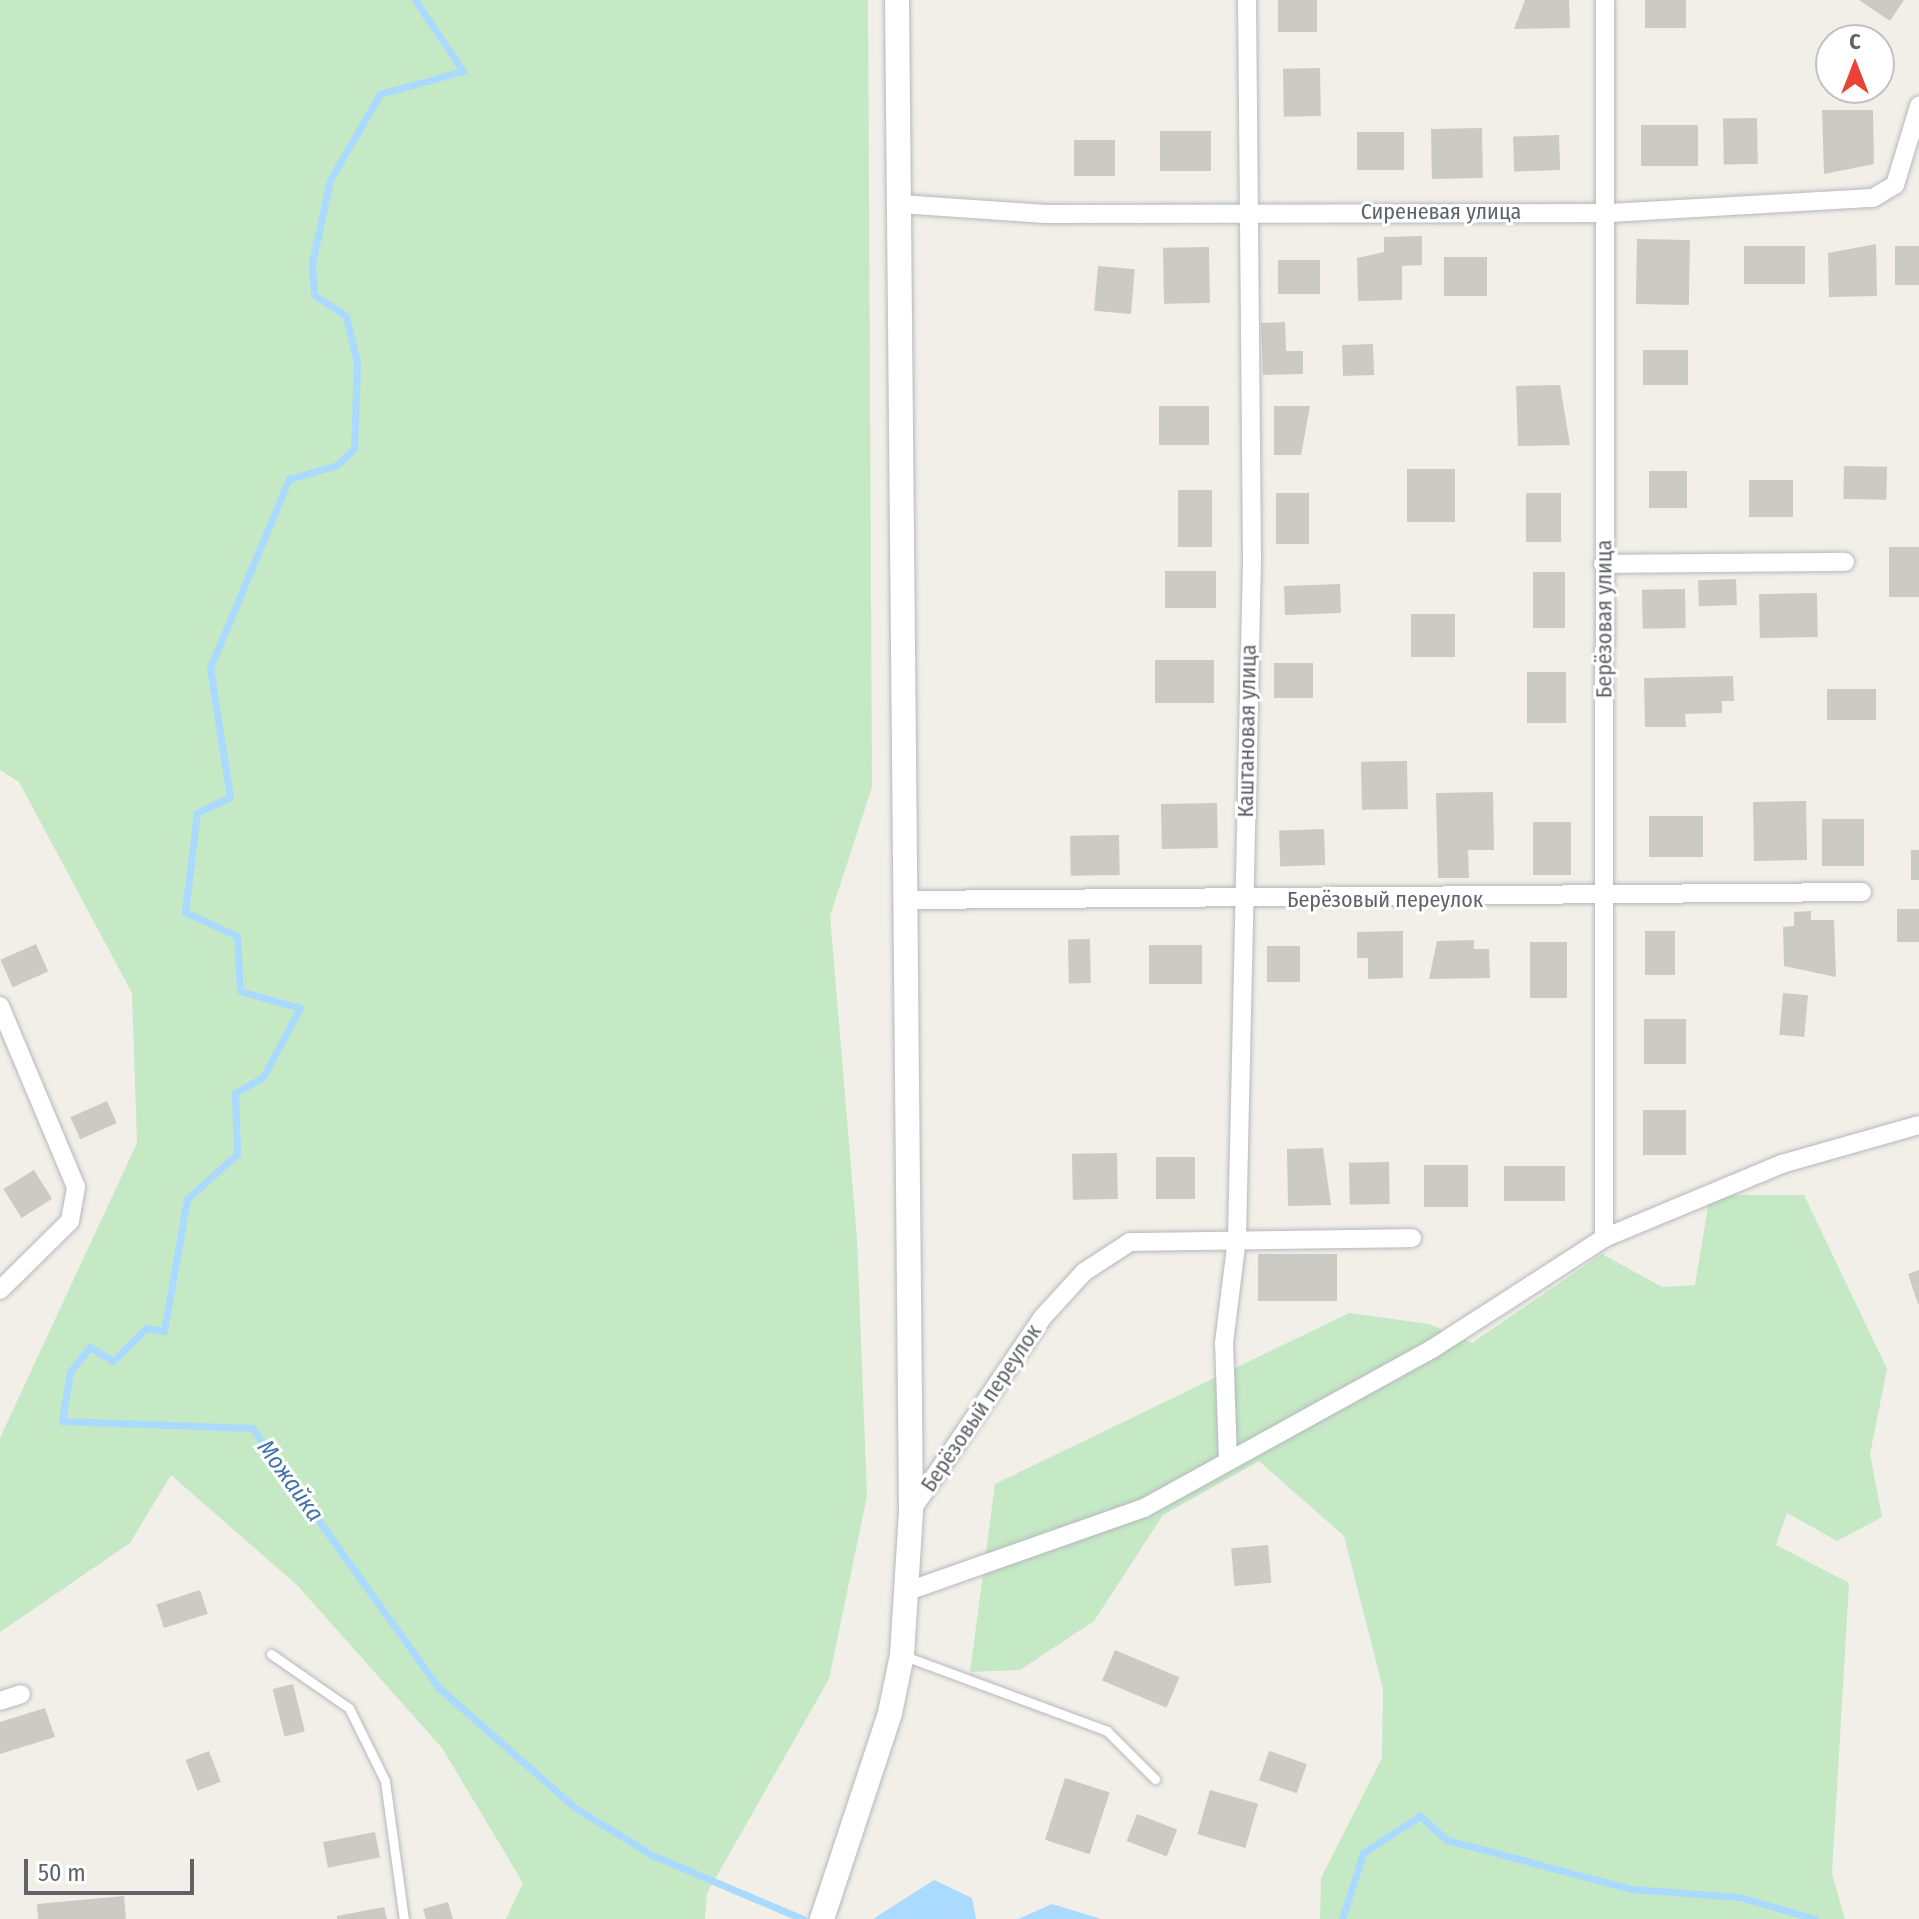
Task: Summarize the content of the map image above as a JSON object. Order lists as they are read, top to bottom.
{
  "streets": {
    "street": [
      "Сиреневая улица",
      "Берёзовая улица",
      "Каштановая улица",
      "Берёзовый переулок"
    ]
  },
  "crossings": [
    ["Сиреневая улица", "Берёзовая улица"],
    ["Сиреневая улица", "Каштановая улица"],
    ["Берёзовая улица", "Берёзовый переулок"],
    ["Каштановая улица", "Берёзовый переулок"]
  ],
  "water": ["Можайка"],
  "scale_bar": "50 m",
  "north": "top"
}
